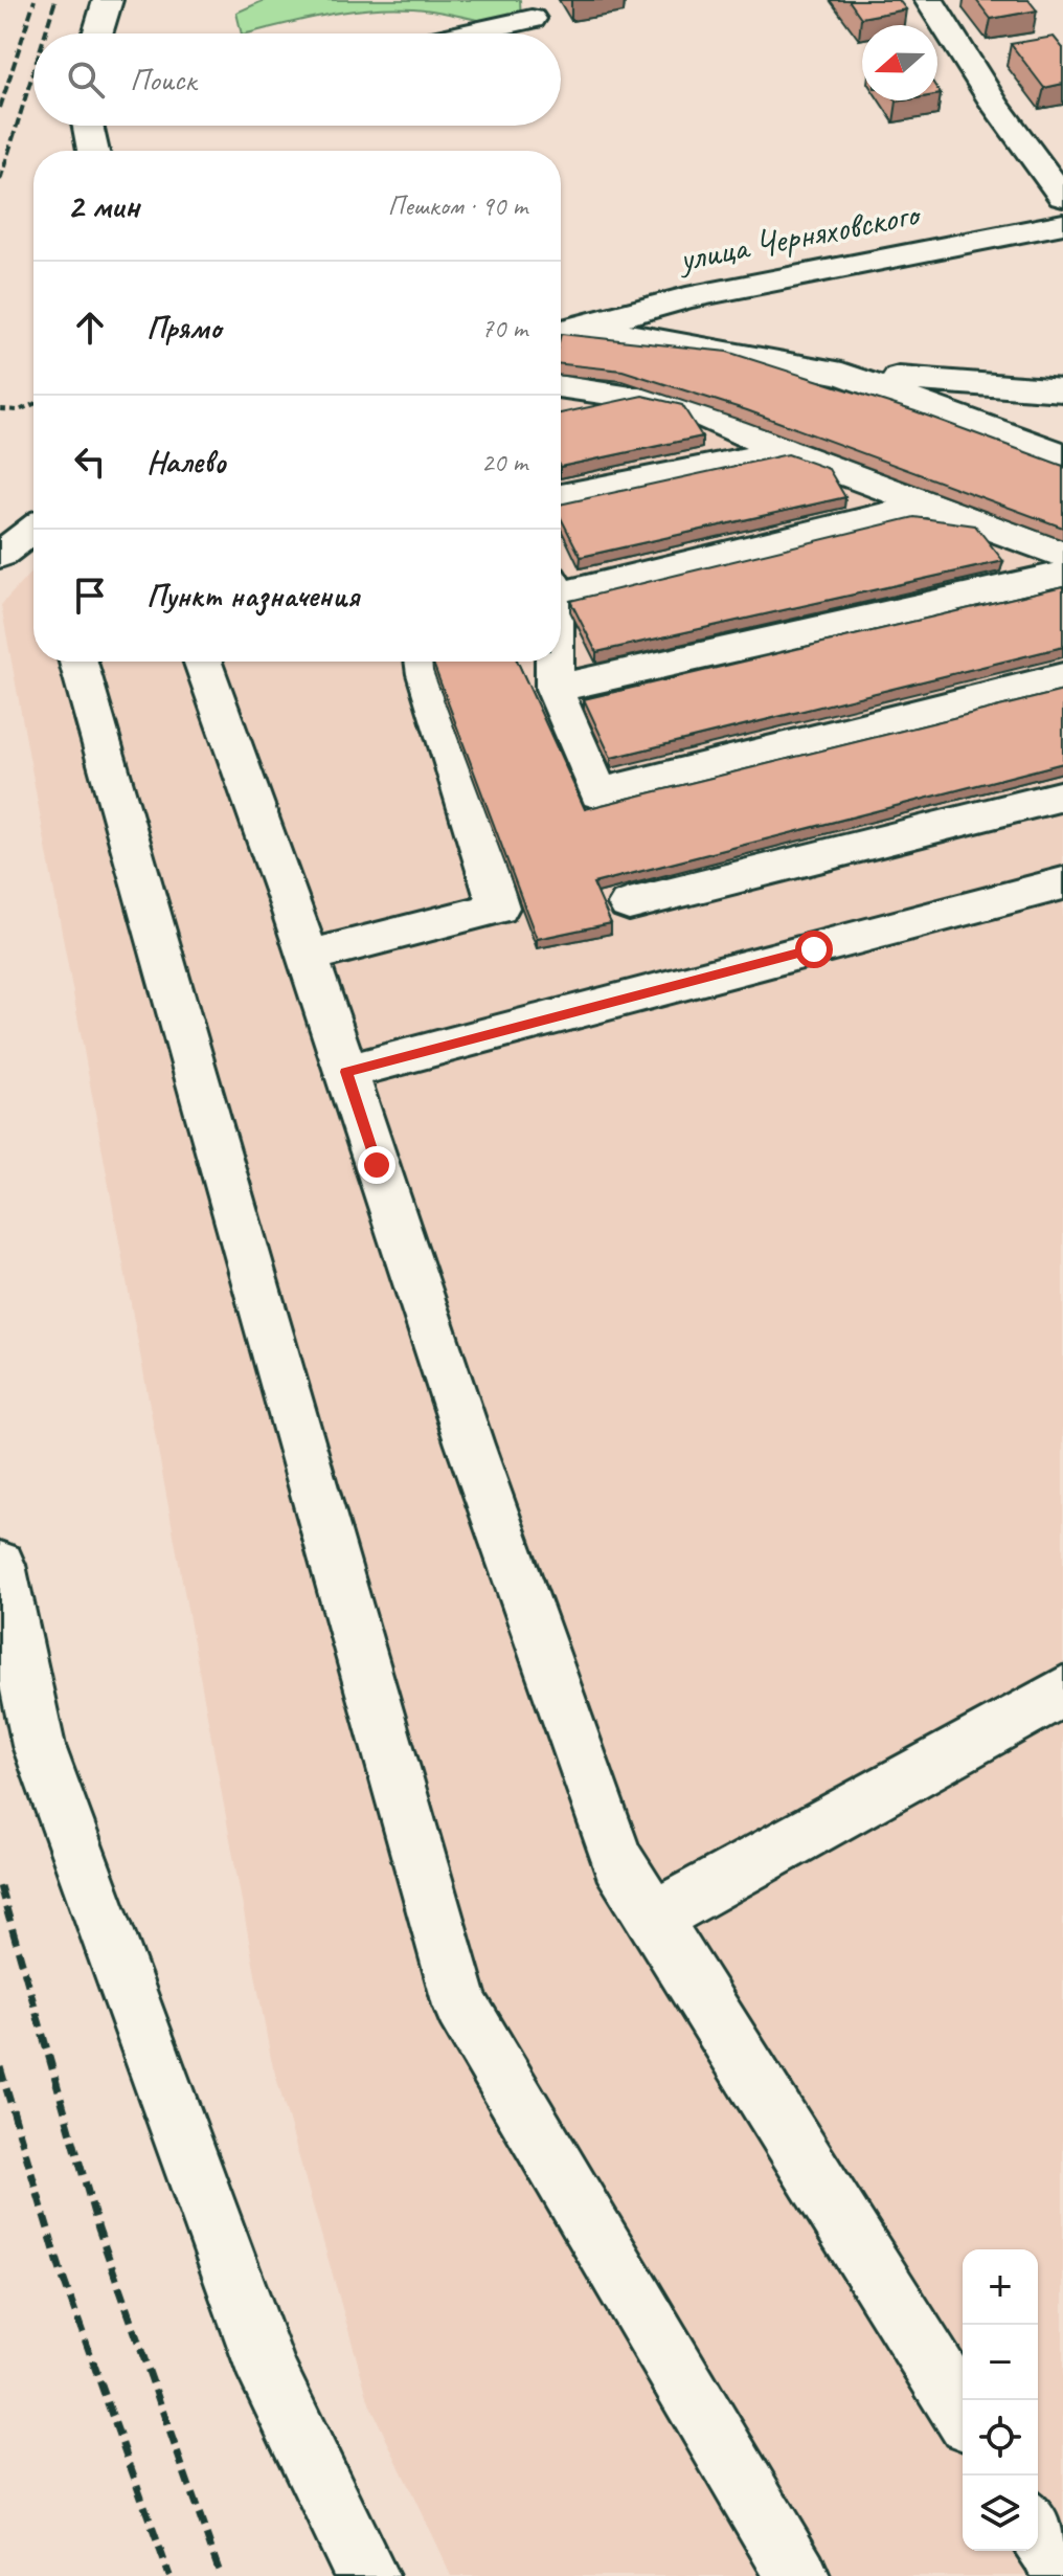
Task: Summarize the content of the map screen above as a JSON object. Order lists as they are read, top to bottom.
{
  "streets": {
    "street": ["улица Черняховского"]
  },
  "north": "left",
  "page": {
    "search": "Поиск",
    "heading": ["2 мин", "Пешком · 90 m"],
    "list": [
      ["Прямо", "70 m"],
      ["Налево", "20 m"],
      "Пункт назначения"
    ],
    "map_buttons": ["+", "−"]
  }
}
